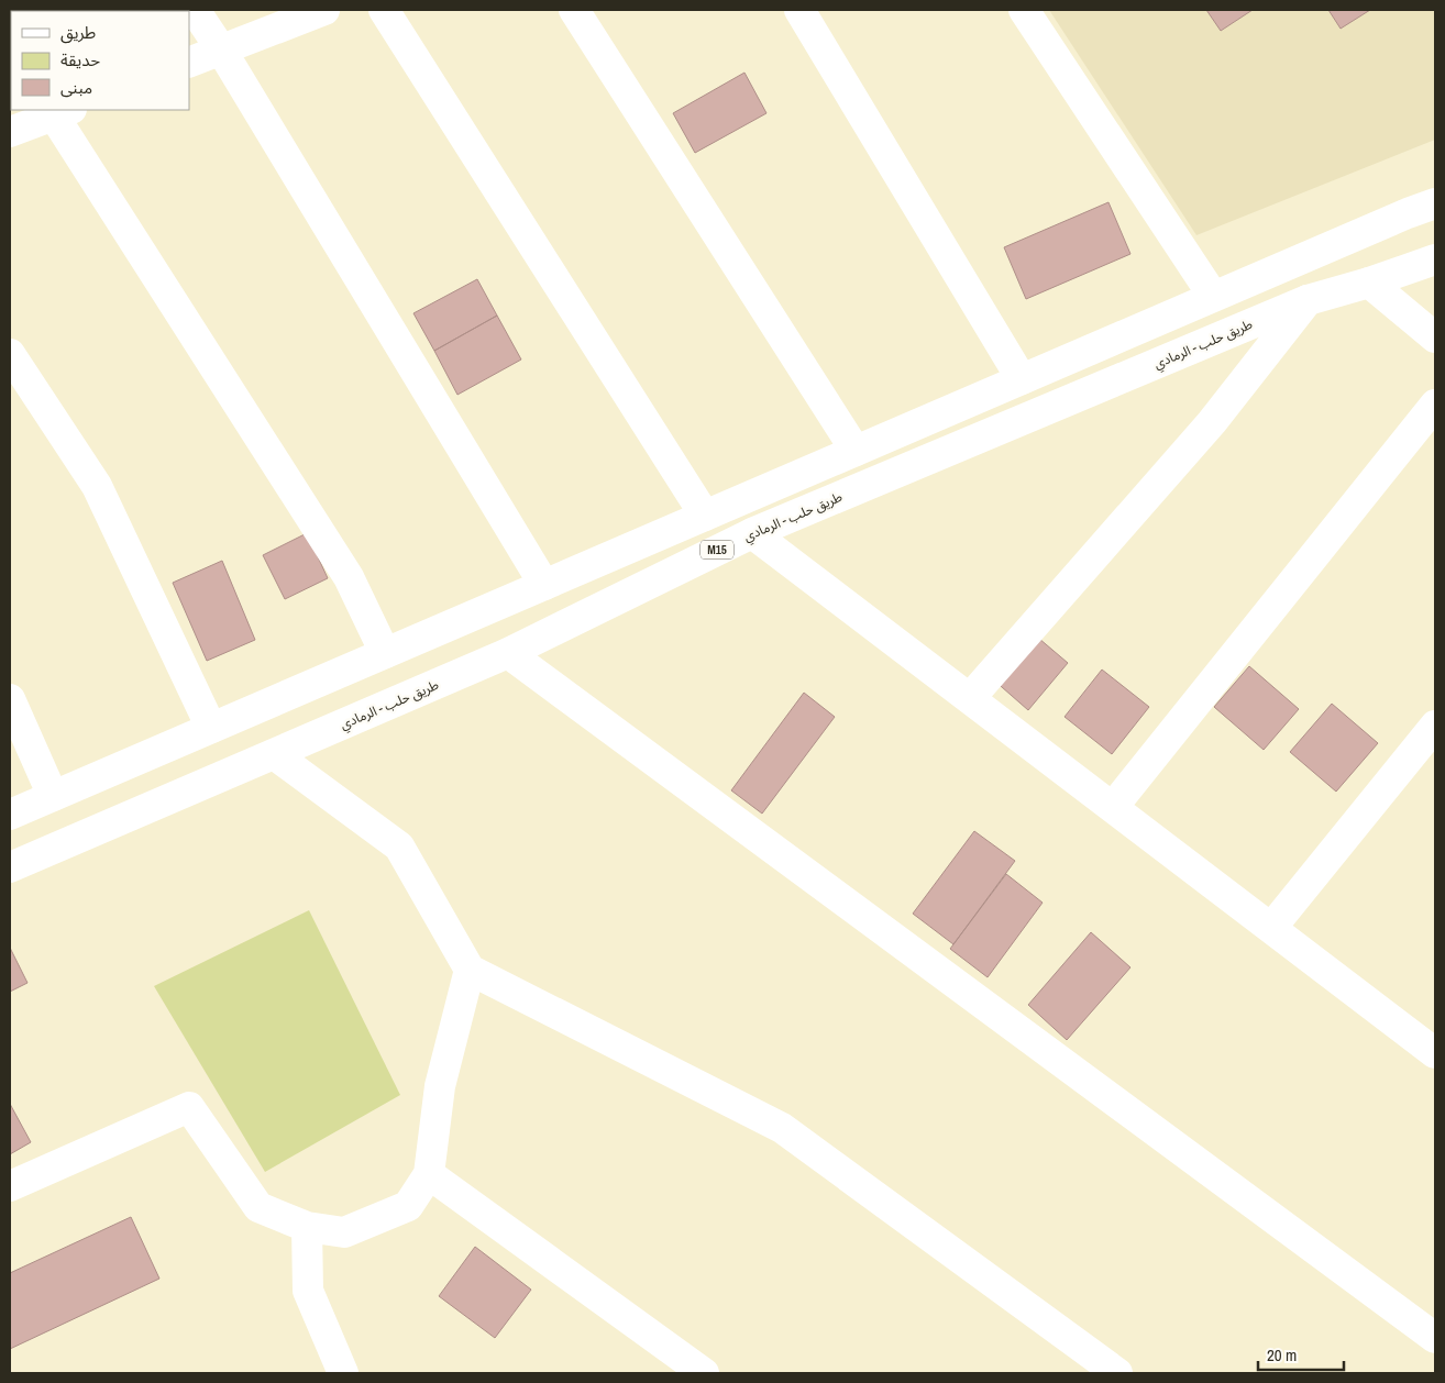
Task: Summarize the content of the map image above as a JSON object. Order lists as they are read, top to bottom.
{
  "streets": {
    "main road": ["طريق حلب - الرمادي", "M15"]
  },
  "legend": ["طريق", "حديقة", "مبنى"],
  "scale_bar": "20 m"
}
